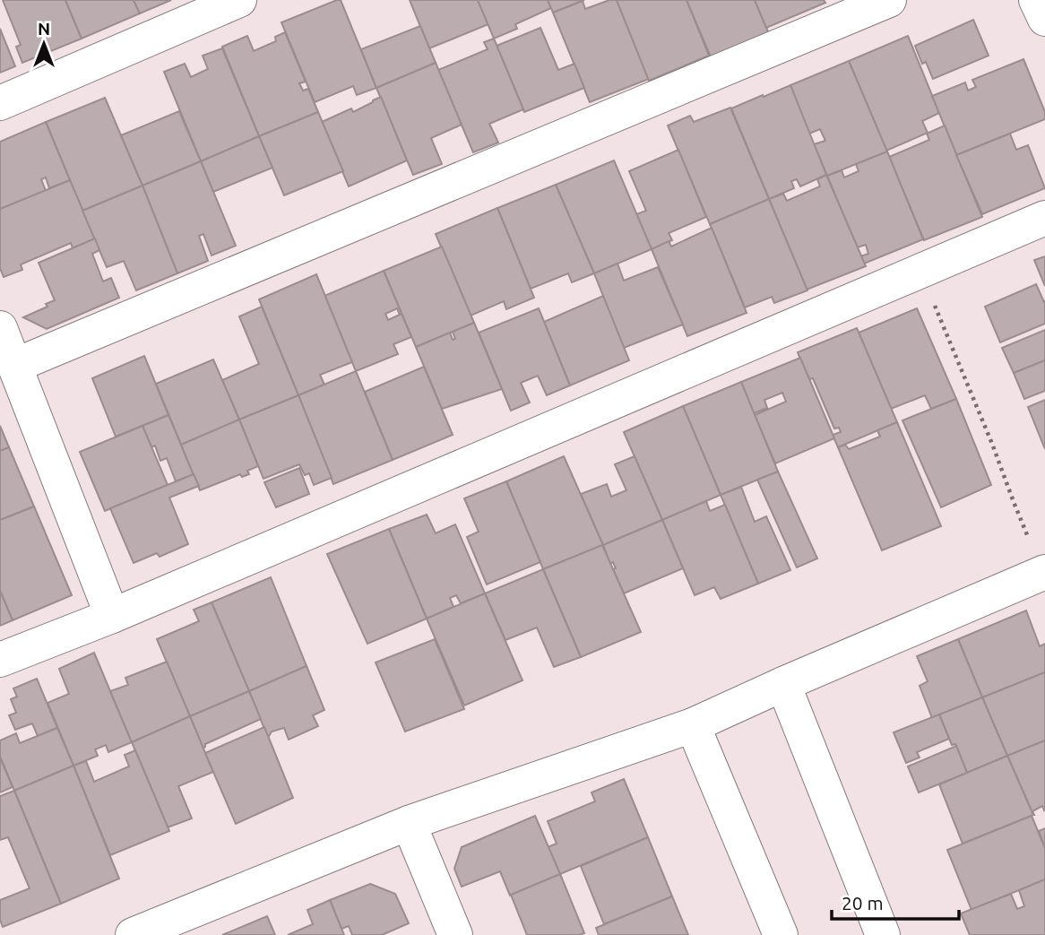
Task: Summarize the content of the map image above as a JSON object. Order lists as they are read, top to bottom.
{
  "scale_bar": "20 m",
  "north": "top"
}
